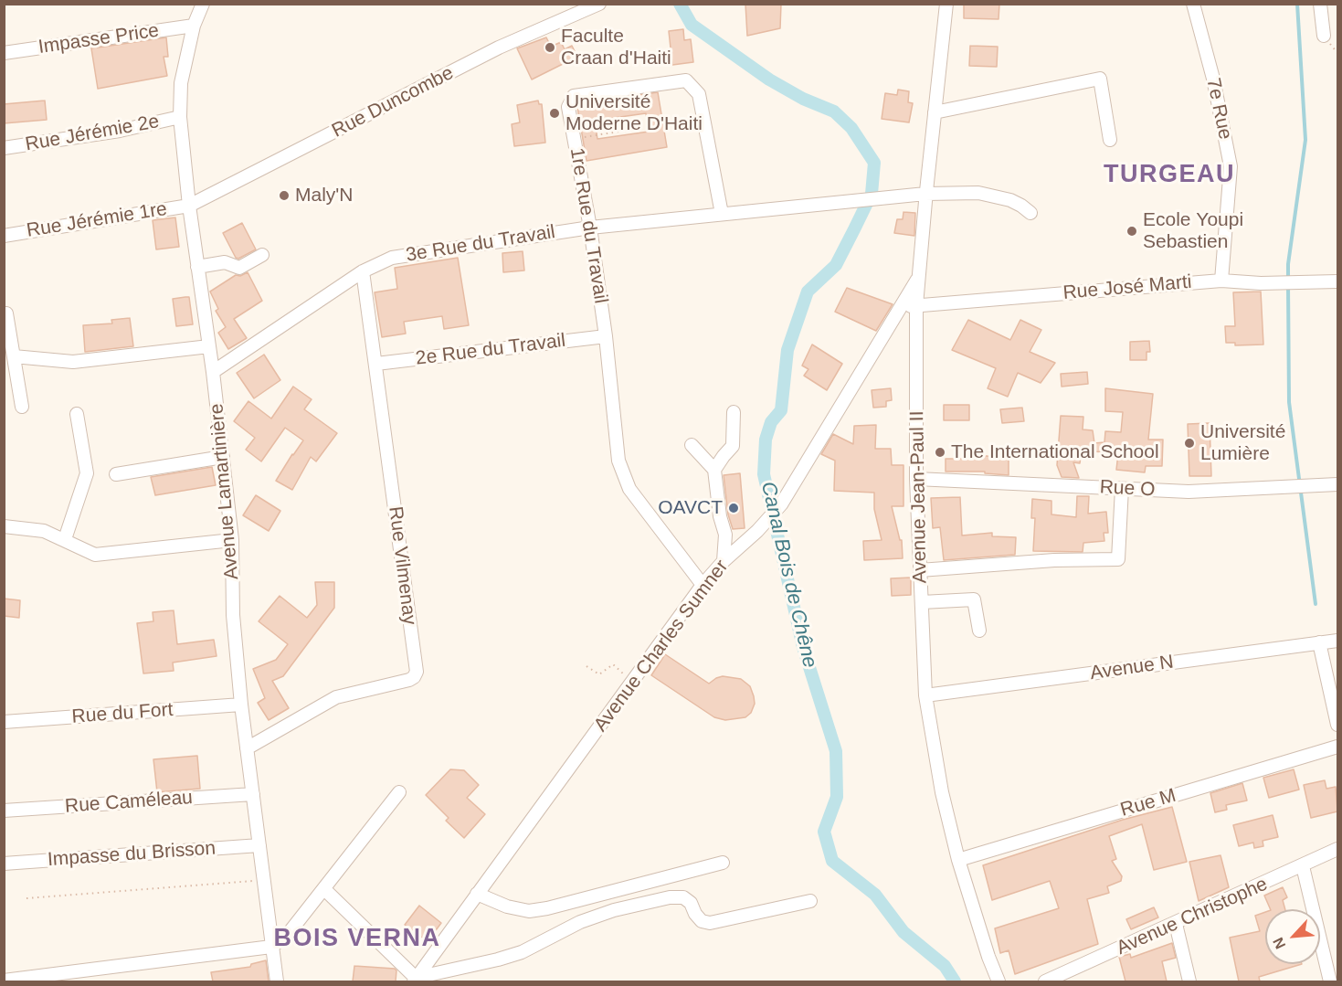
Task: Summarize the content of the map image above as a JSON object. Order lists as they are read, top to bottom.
{
  "streets": {
    "street": [
      "Impasse Price",
      "Rue Duncombe",
      "7e Rue",
      "Rue Jérémie 2e",
      "Rue Jérémie 1re",
      "1re Rue du Travail",
      "3e Rue du Travail",
      "Rue José Marti",
      "2e Rue du Travail",
      "Rue O",
      "Avenue Lamartinière",
      "Avenue Jean-Paul II",
      "Rue Vilmenay",
      "Avenue Charles Sumner",
      "Avenue N",
      "Rue du Fort",
      "Rue Caméleau",
      "Rue M",
      "Impasse du Brisson",
      "Avenue Christophe"
    ]
  },
  "crossings": [
    ["Impasse Price", "Avenue Lamartinière"],
    ["Rue Duncombe", "Rue Jérémie 1re"],
    ["Rue Duncombe", "Avenue Lamartinière"],
    ["7e Rue", "Rue José Marti"],
    ["Rue Jérémie 2e", "Avenue Lamartinière"],
    ["Rue Jérémie 1re", "Avenue Lamartinière"],
    ["1re Rue du Travail", "3e Rue du Travail"],
    ["1re Rue du Travail", "2e Rue du Travail"],
    ["1re Rue du Travail", "Avenue Charles Sumner"],
    ["3e Rue du Travail", "Avenue Lamartinière"],
    ["3e Rue du Travail", "Avenue Jean-Paul II"],
    ["3e Rue du Travail", "Rue Vilmenay"],
    ["Rue José Marti", "Avenue Jean-Paul II"],
    ["Rue José Marti", "Avenue Charles Sumner"],
    ["2e Rue du Travail", "Rue Vilmenay"],
    ["Rue O", "Avenue Jean-Paul II"],
    ["Avenue Lamartinière", "Rue Vilmenay"],
    ["Avenue Lamartinière", "Rue du Fort"],
    ["Avenue Lamartinière", "Rue Caméleau"],
    ["Avenue Lamartinière", "Impasse du Brisson"],
    ["Avenue Jean-Paul II", "Avenue Charles Sumner"],
    ["Avenue Jean-Paul II", "Avenue N"],
    ["Avenue Jean-Paul II", "Rue M"]
  ],
  "districts": ["TURGEAU", "BOIS VERNA"],
  "water": ["Canal Bois de Chêne"],
  "places": [
    "Faculte Craan d'Haiti",
    "Université Moderne D'Haiti",
    "Maly'N",
    "Ecole Youpi Sebastien",
    "Université Lumière",
    "The International School",
    "OAVCT"
  ],
  "north": "bottom left"
}
